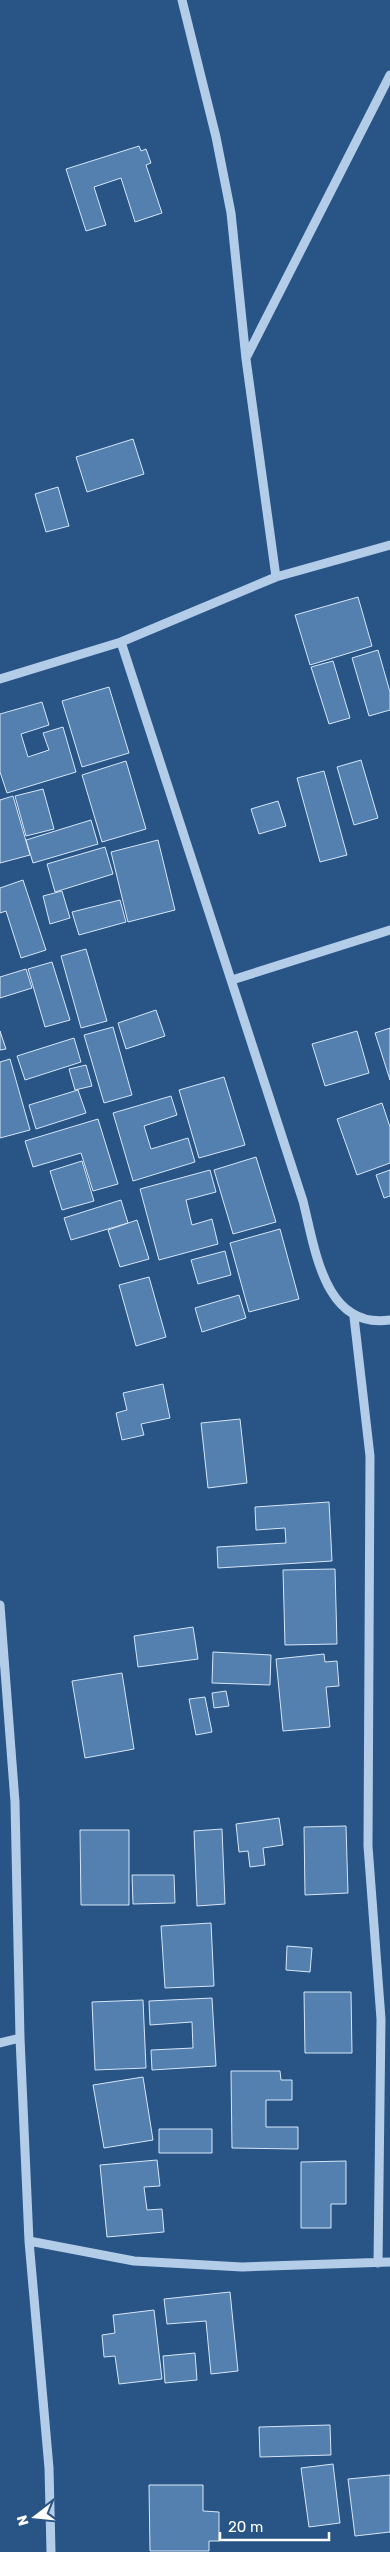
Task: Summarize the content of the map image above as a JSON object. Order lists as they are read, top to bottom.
{
  "scale_bar": "20 m",
  "north": "left"
}
